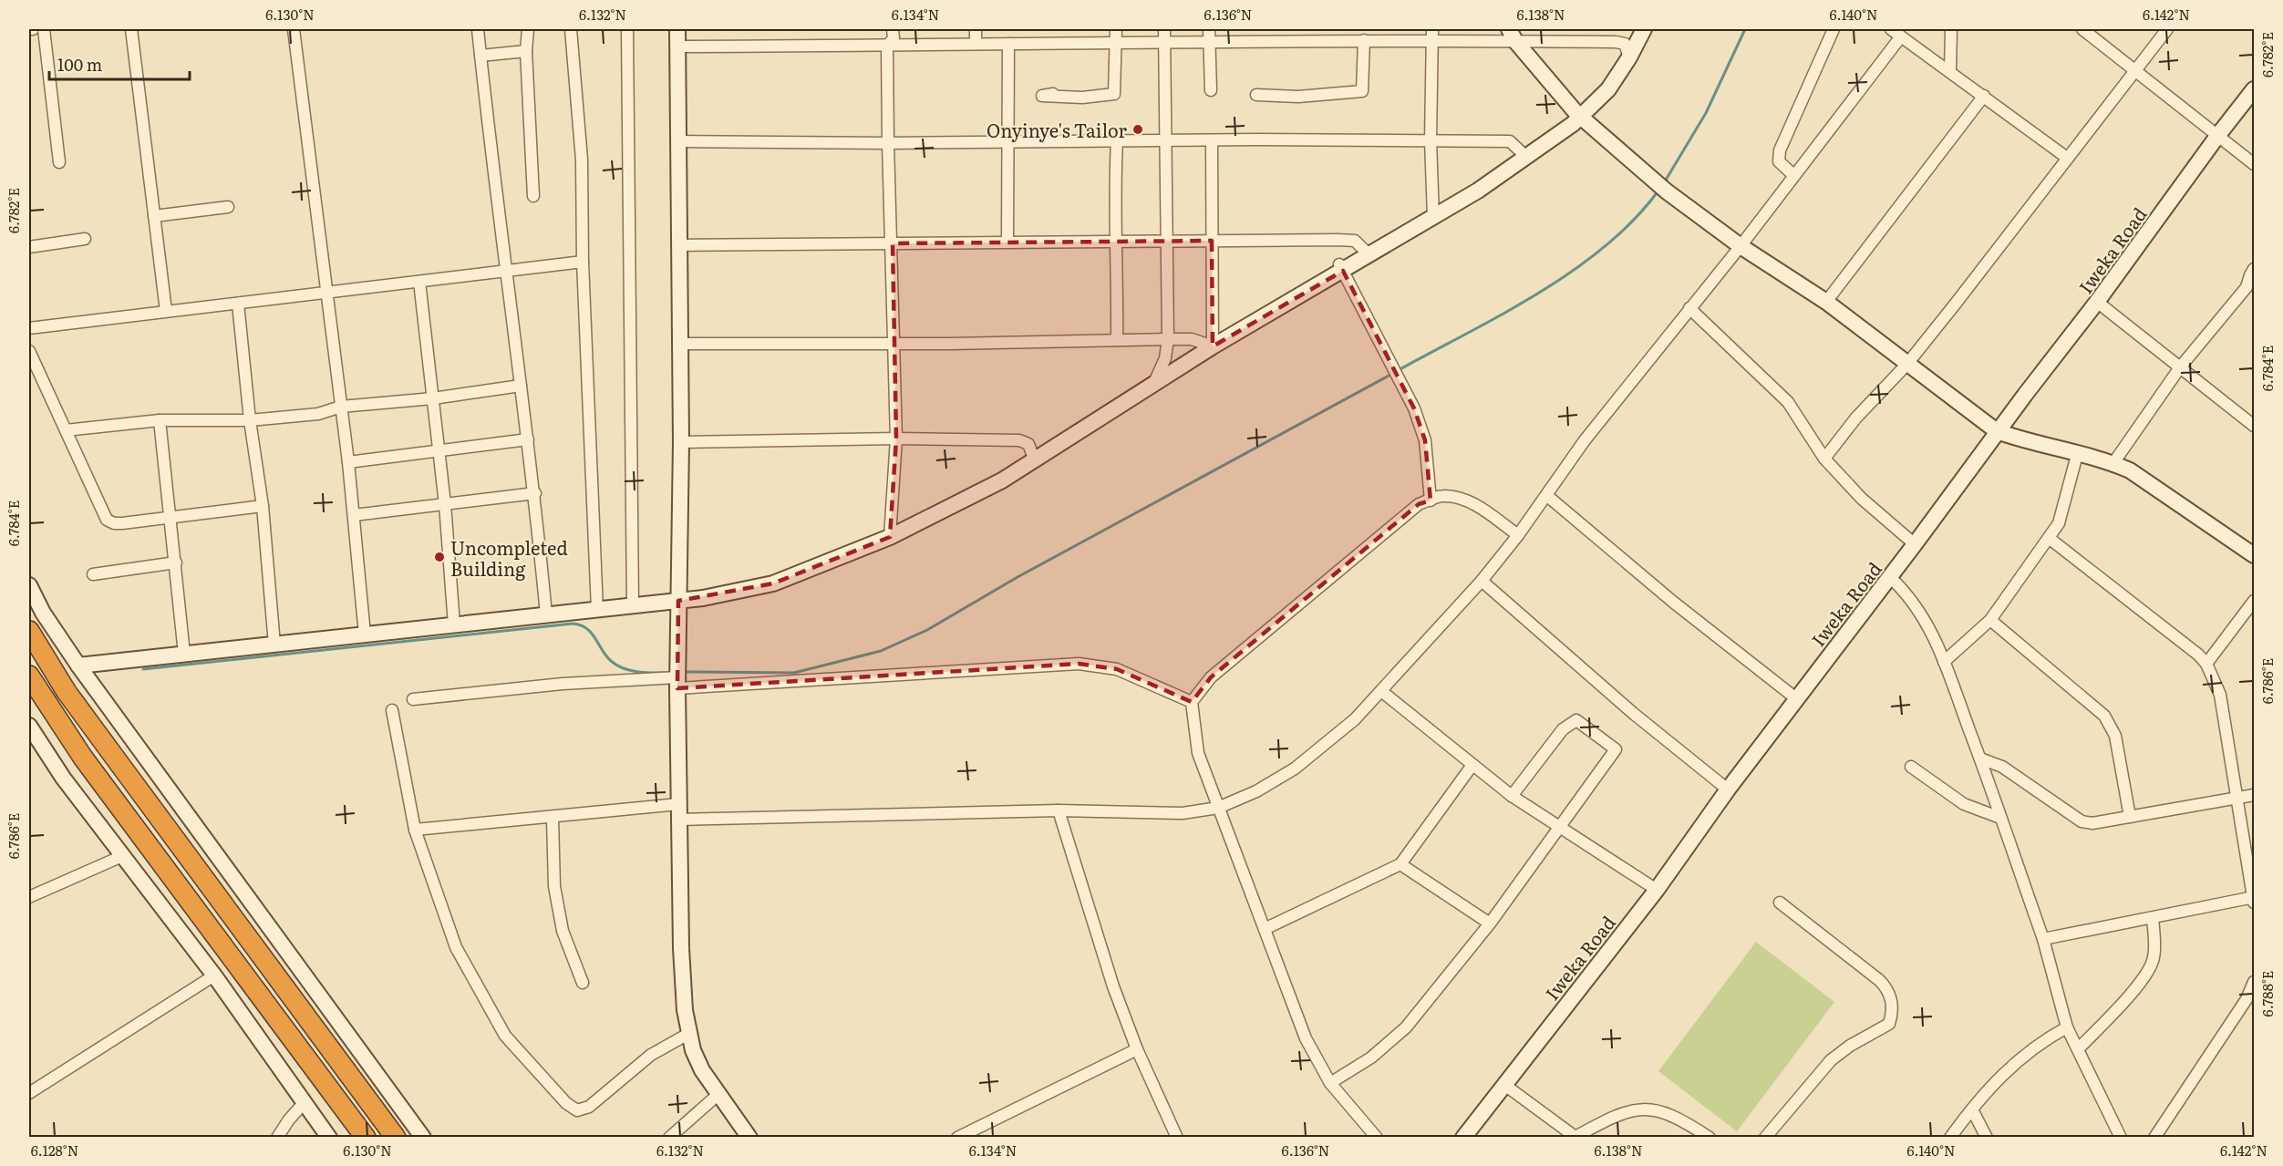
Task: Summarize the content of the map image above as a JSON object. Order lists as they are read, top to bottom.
{
  "streets": {
    "street": ["Iweka Road"]
  },
  "places": ["Onyinye's Tailor", "Uncompleted Building"],
  "scale_bar": "100 m",
  "coordinates": [
    "6.130°N",
    "6.132°N",
    "6.134°N",
    "6.136°N",
    "6.138°N",
    "6.140°N",
    "6.142°N",
    "6.782°E",
    "6.784°E",
    "6.786°E",
    "6.788°E",
    "6.128°N"
  ]
}
